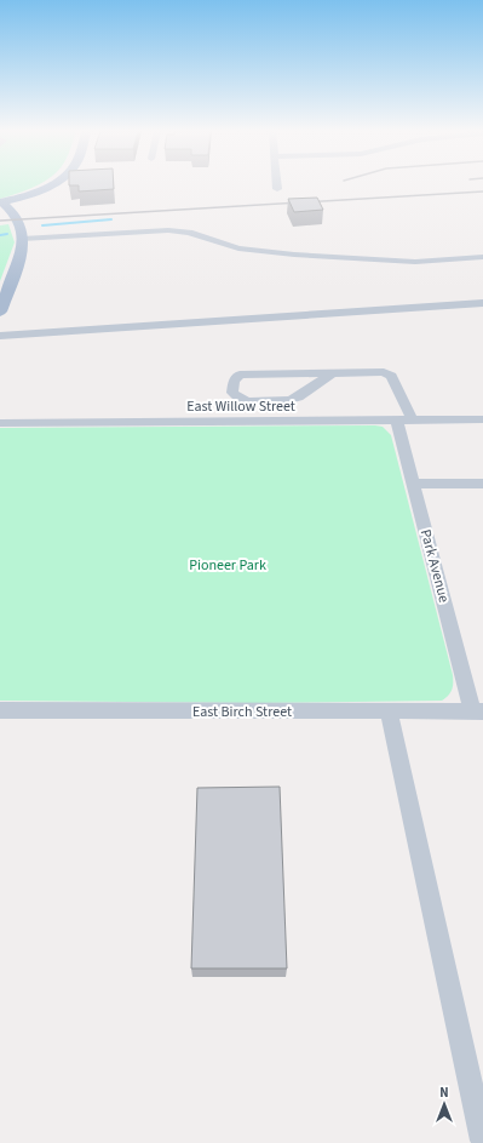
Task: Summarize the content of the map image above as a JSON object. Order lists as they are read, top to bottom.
{
  "streets": {
    "street": ["East Willow Street", "Park Avenue", "East Birch Street"]
  },
  "crossings": [
    ["East Willow Street", "Park Avenue"],
    ["Park Avenue", "East Birch Street"]
  ],
  "parks": ["Pioneer Park"],
  "north": "top"
}
